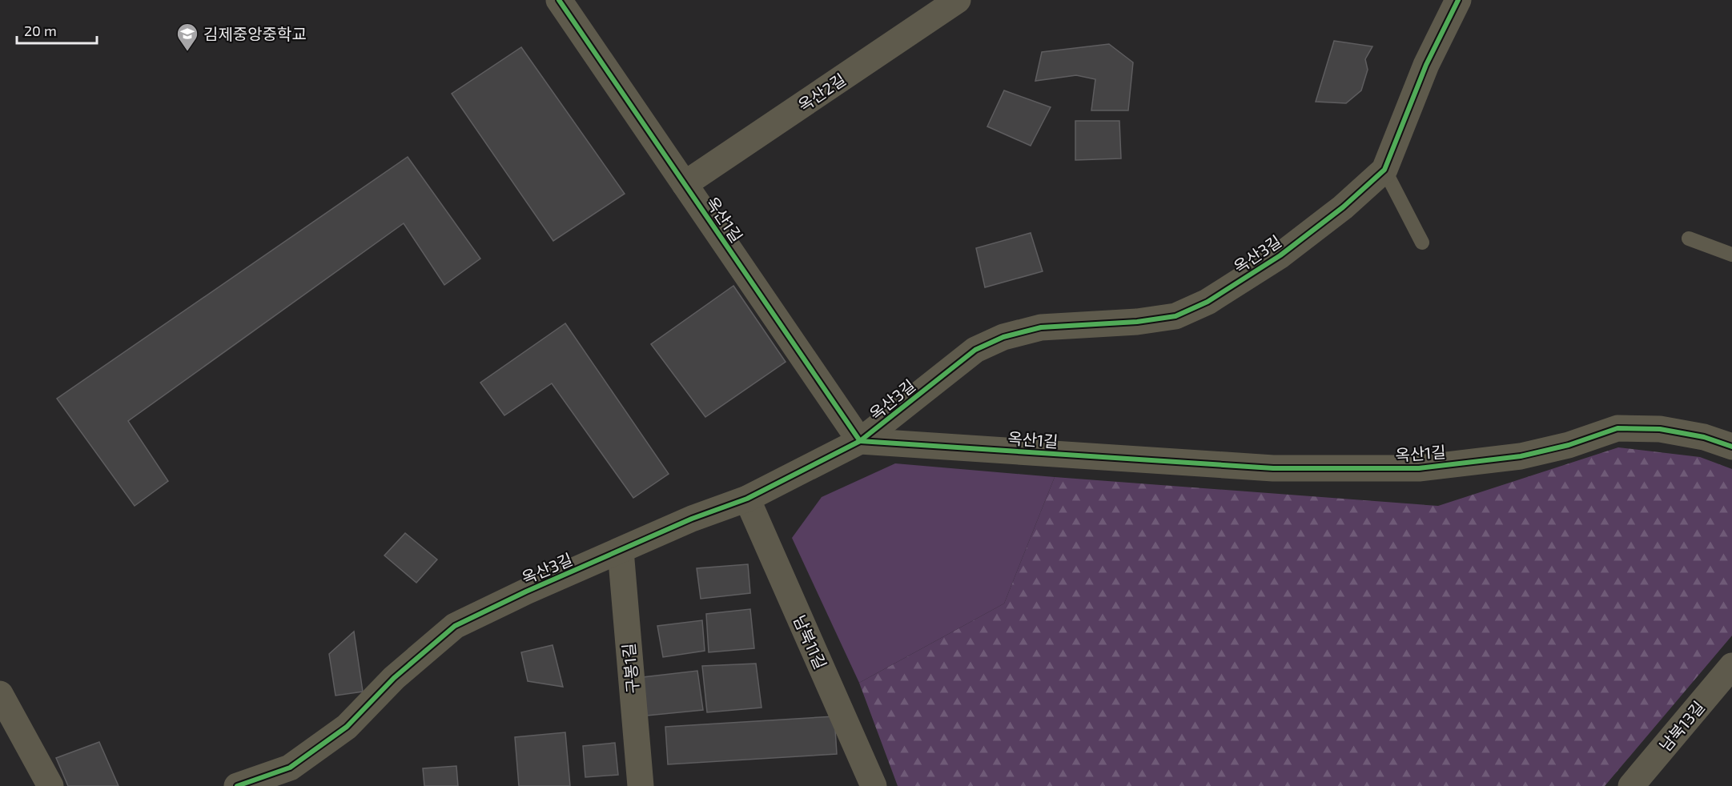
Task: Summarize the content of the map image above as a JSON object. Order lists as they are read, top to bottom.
{
  "streets": {
    "street": [
      "옥산2길",
      "옥산1길",
      "옥산3길",
      "남북11길",
      "구봉1길",
      "남북13길"
    ]
  },
  "crossings": [
    ["옥산2길", "옥산1길"],
    ["옥산1길", "옥산3길"],
    ["옥산3길", "남북11길"],
    ["옥산3길", "구봉1길"]
  ],
  "places": {
    "school or university": ["김제중앙중학교"]
  },
  "scale_bar": "20 m"
}
